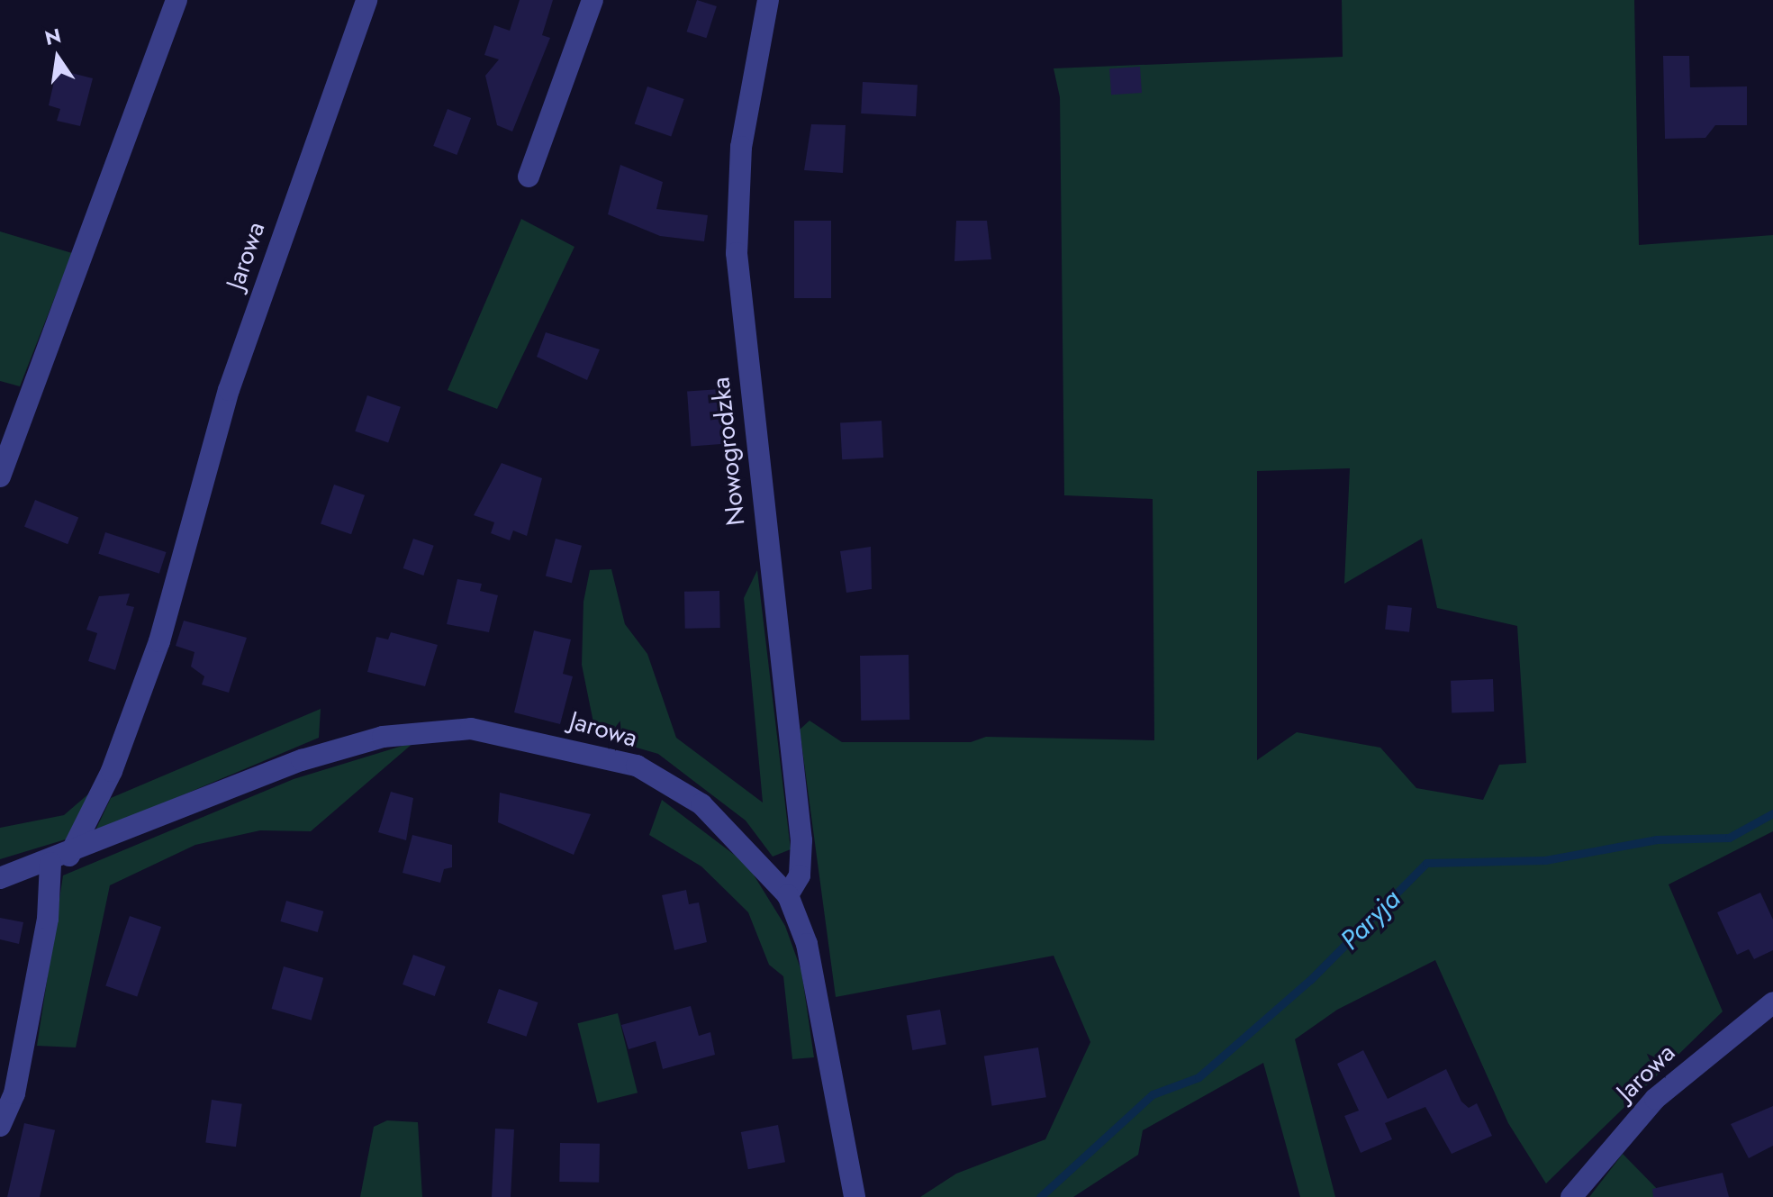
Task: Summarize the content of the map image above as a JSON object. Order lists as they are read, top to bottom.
{
  "streets": {
    "street": ["Jarowa", "Nowogrodzka"]
  },
  "crossings": [
    ["Jarowa", "Nowogrodzka"]
  ],
  "water": ["Paryja"],
  "north": "top"
}
